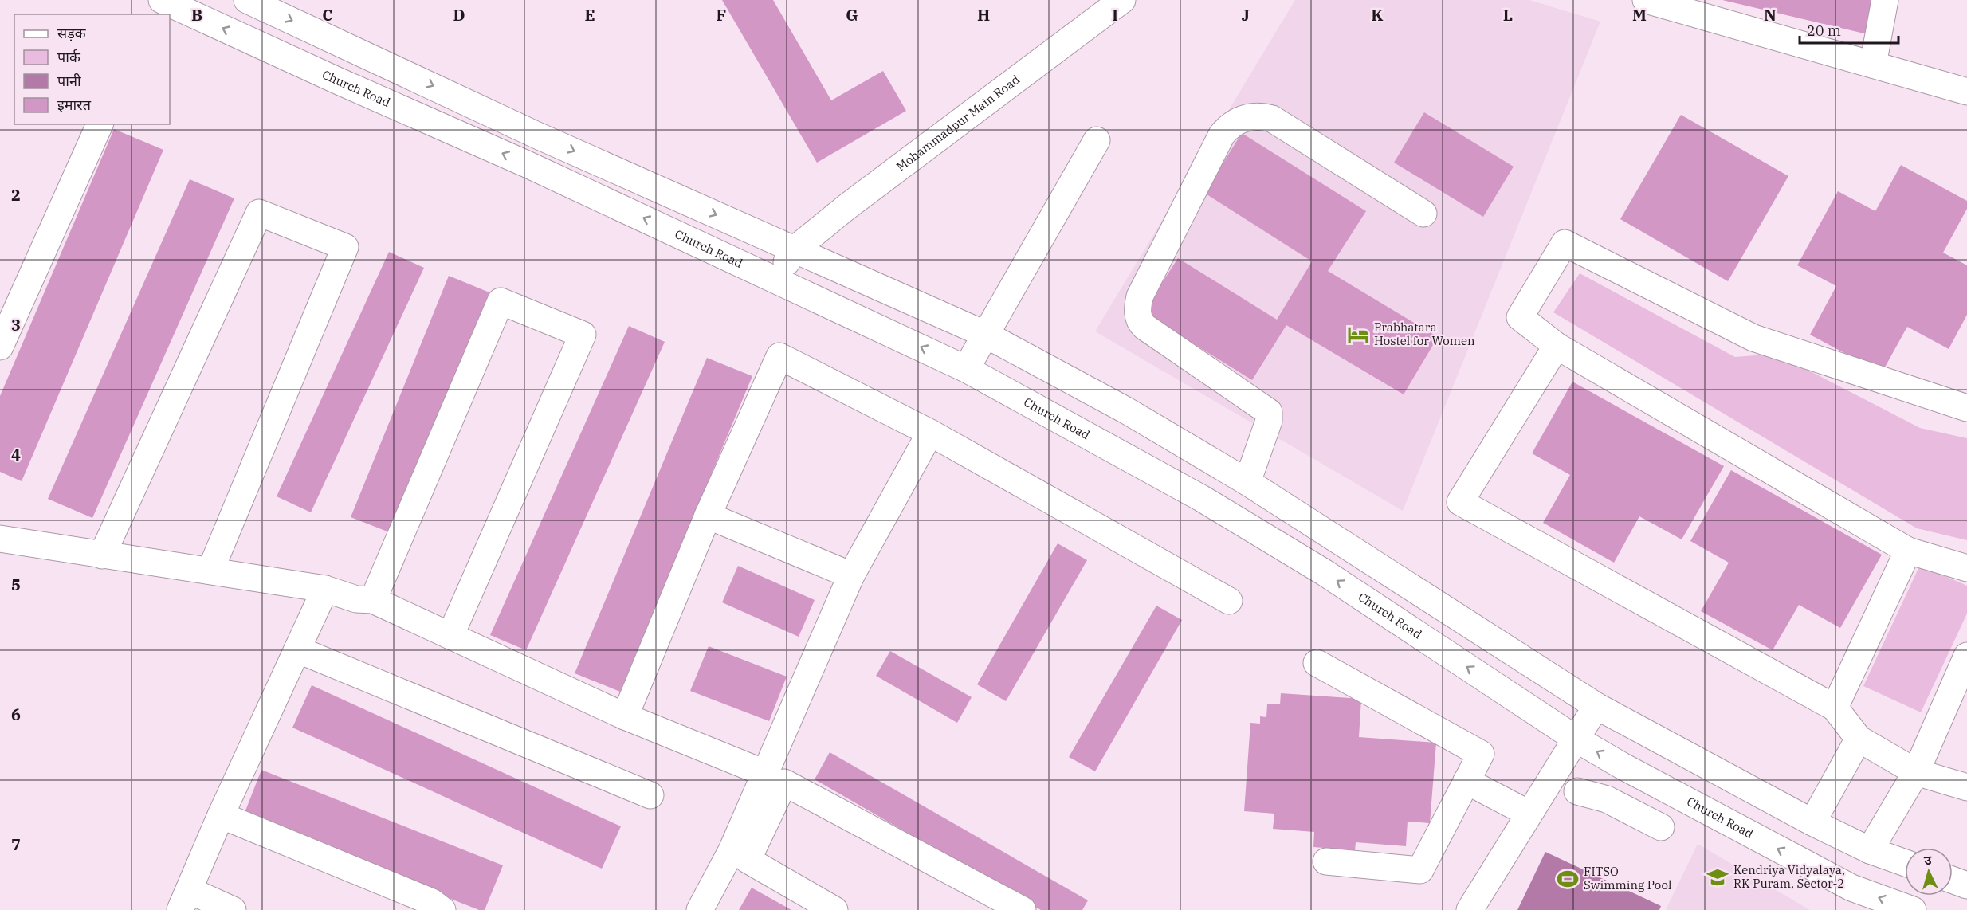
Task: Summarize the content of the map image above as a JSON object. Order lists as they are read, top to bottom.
{
  "streets": {
    "street": ["Church Road", "Mohammadpur Main Road"]
  },
  "places": {
    "hotel": ["Prabhatara Hostel for Women"],
    "school or university": ["Kendriya Vidyalaya, RK Puram, Sector-2"],
    "sports": ["FITSO Swimming Pool"]
  },
  "legend": [
    "सड़क",
    "पार्क",
    "पानी",
    "इमारत"
  ],
  "scale_bar": "20 m",
  "north": "top",
  "grid": {
    "columns": [
      "B",
      "C",
      "D",
      "E",
      "F",
      "G",
      "H",
      "I",
      "J",
      "K",
      "L",
      "M",
      "N"
    ],
    "rows": [
      "2",
      "3",
      "4",
      "5",
      "6",
      "7"
    ]
  }
}
